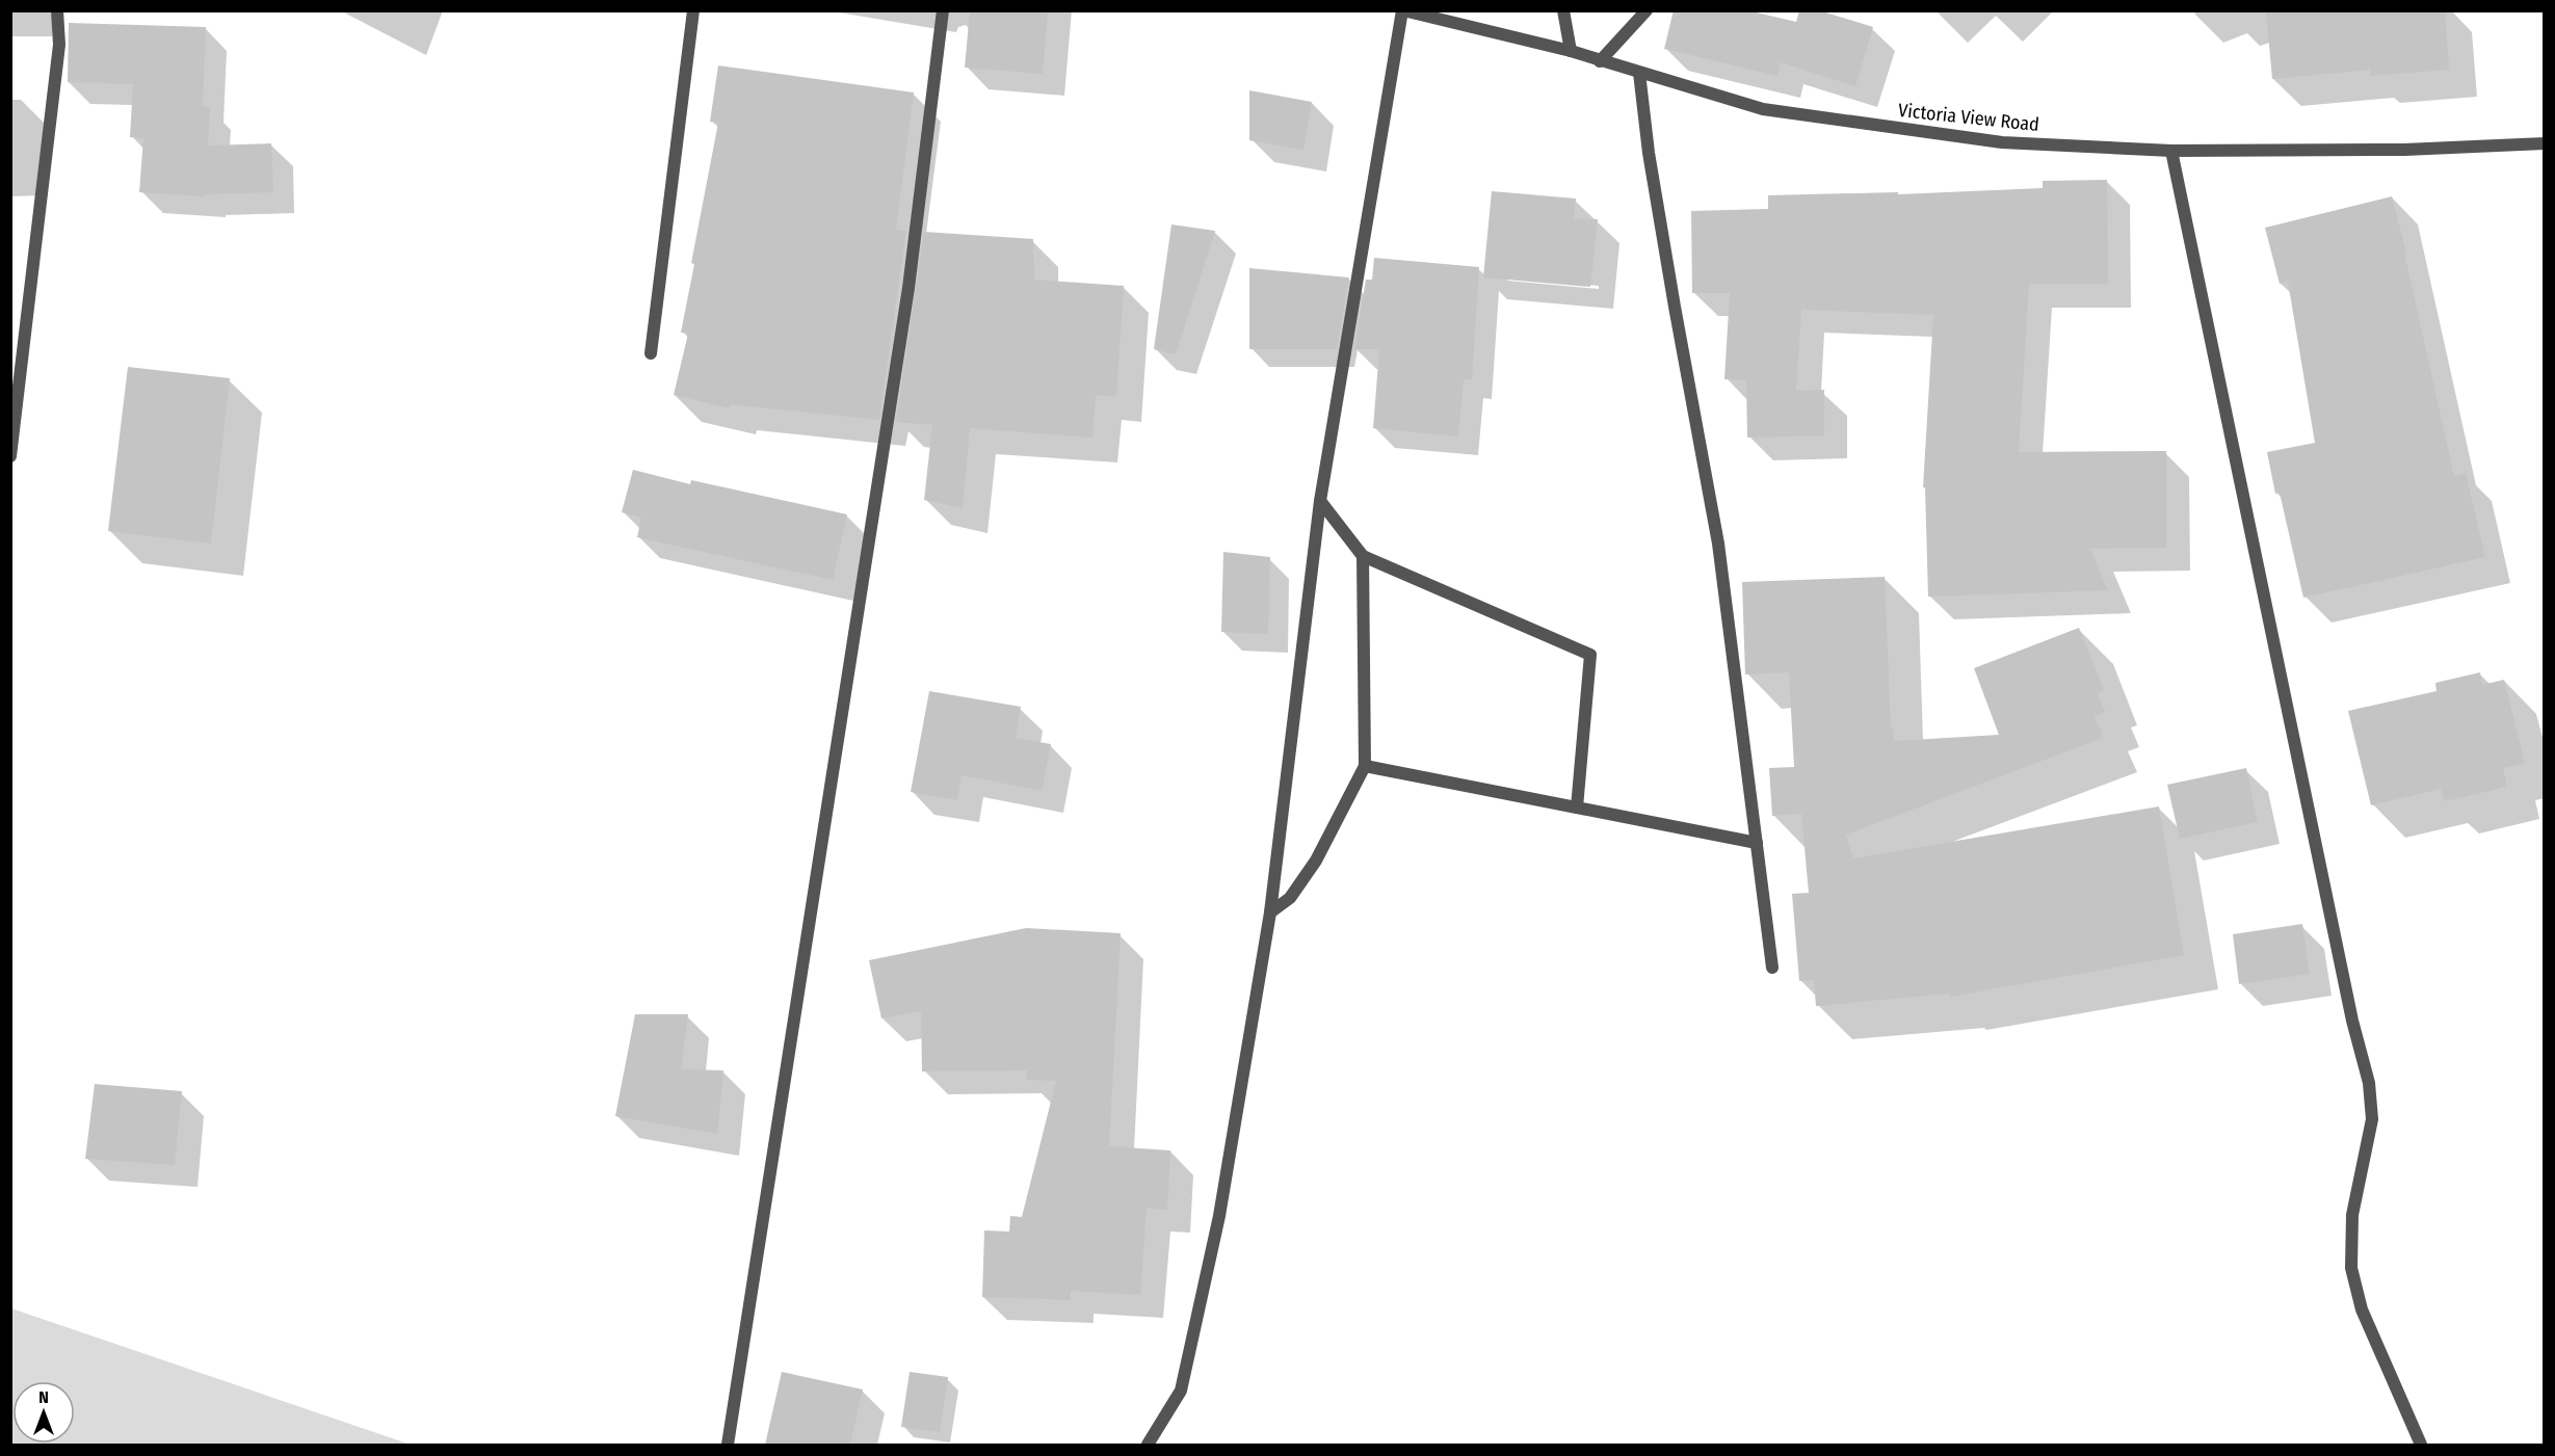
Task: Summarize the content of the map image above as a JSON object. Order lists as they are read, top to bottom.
{
  "streets": {
    "street": ["Victoria View Road"]
  },
  "north": "top"
}
